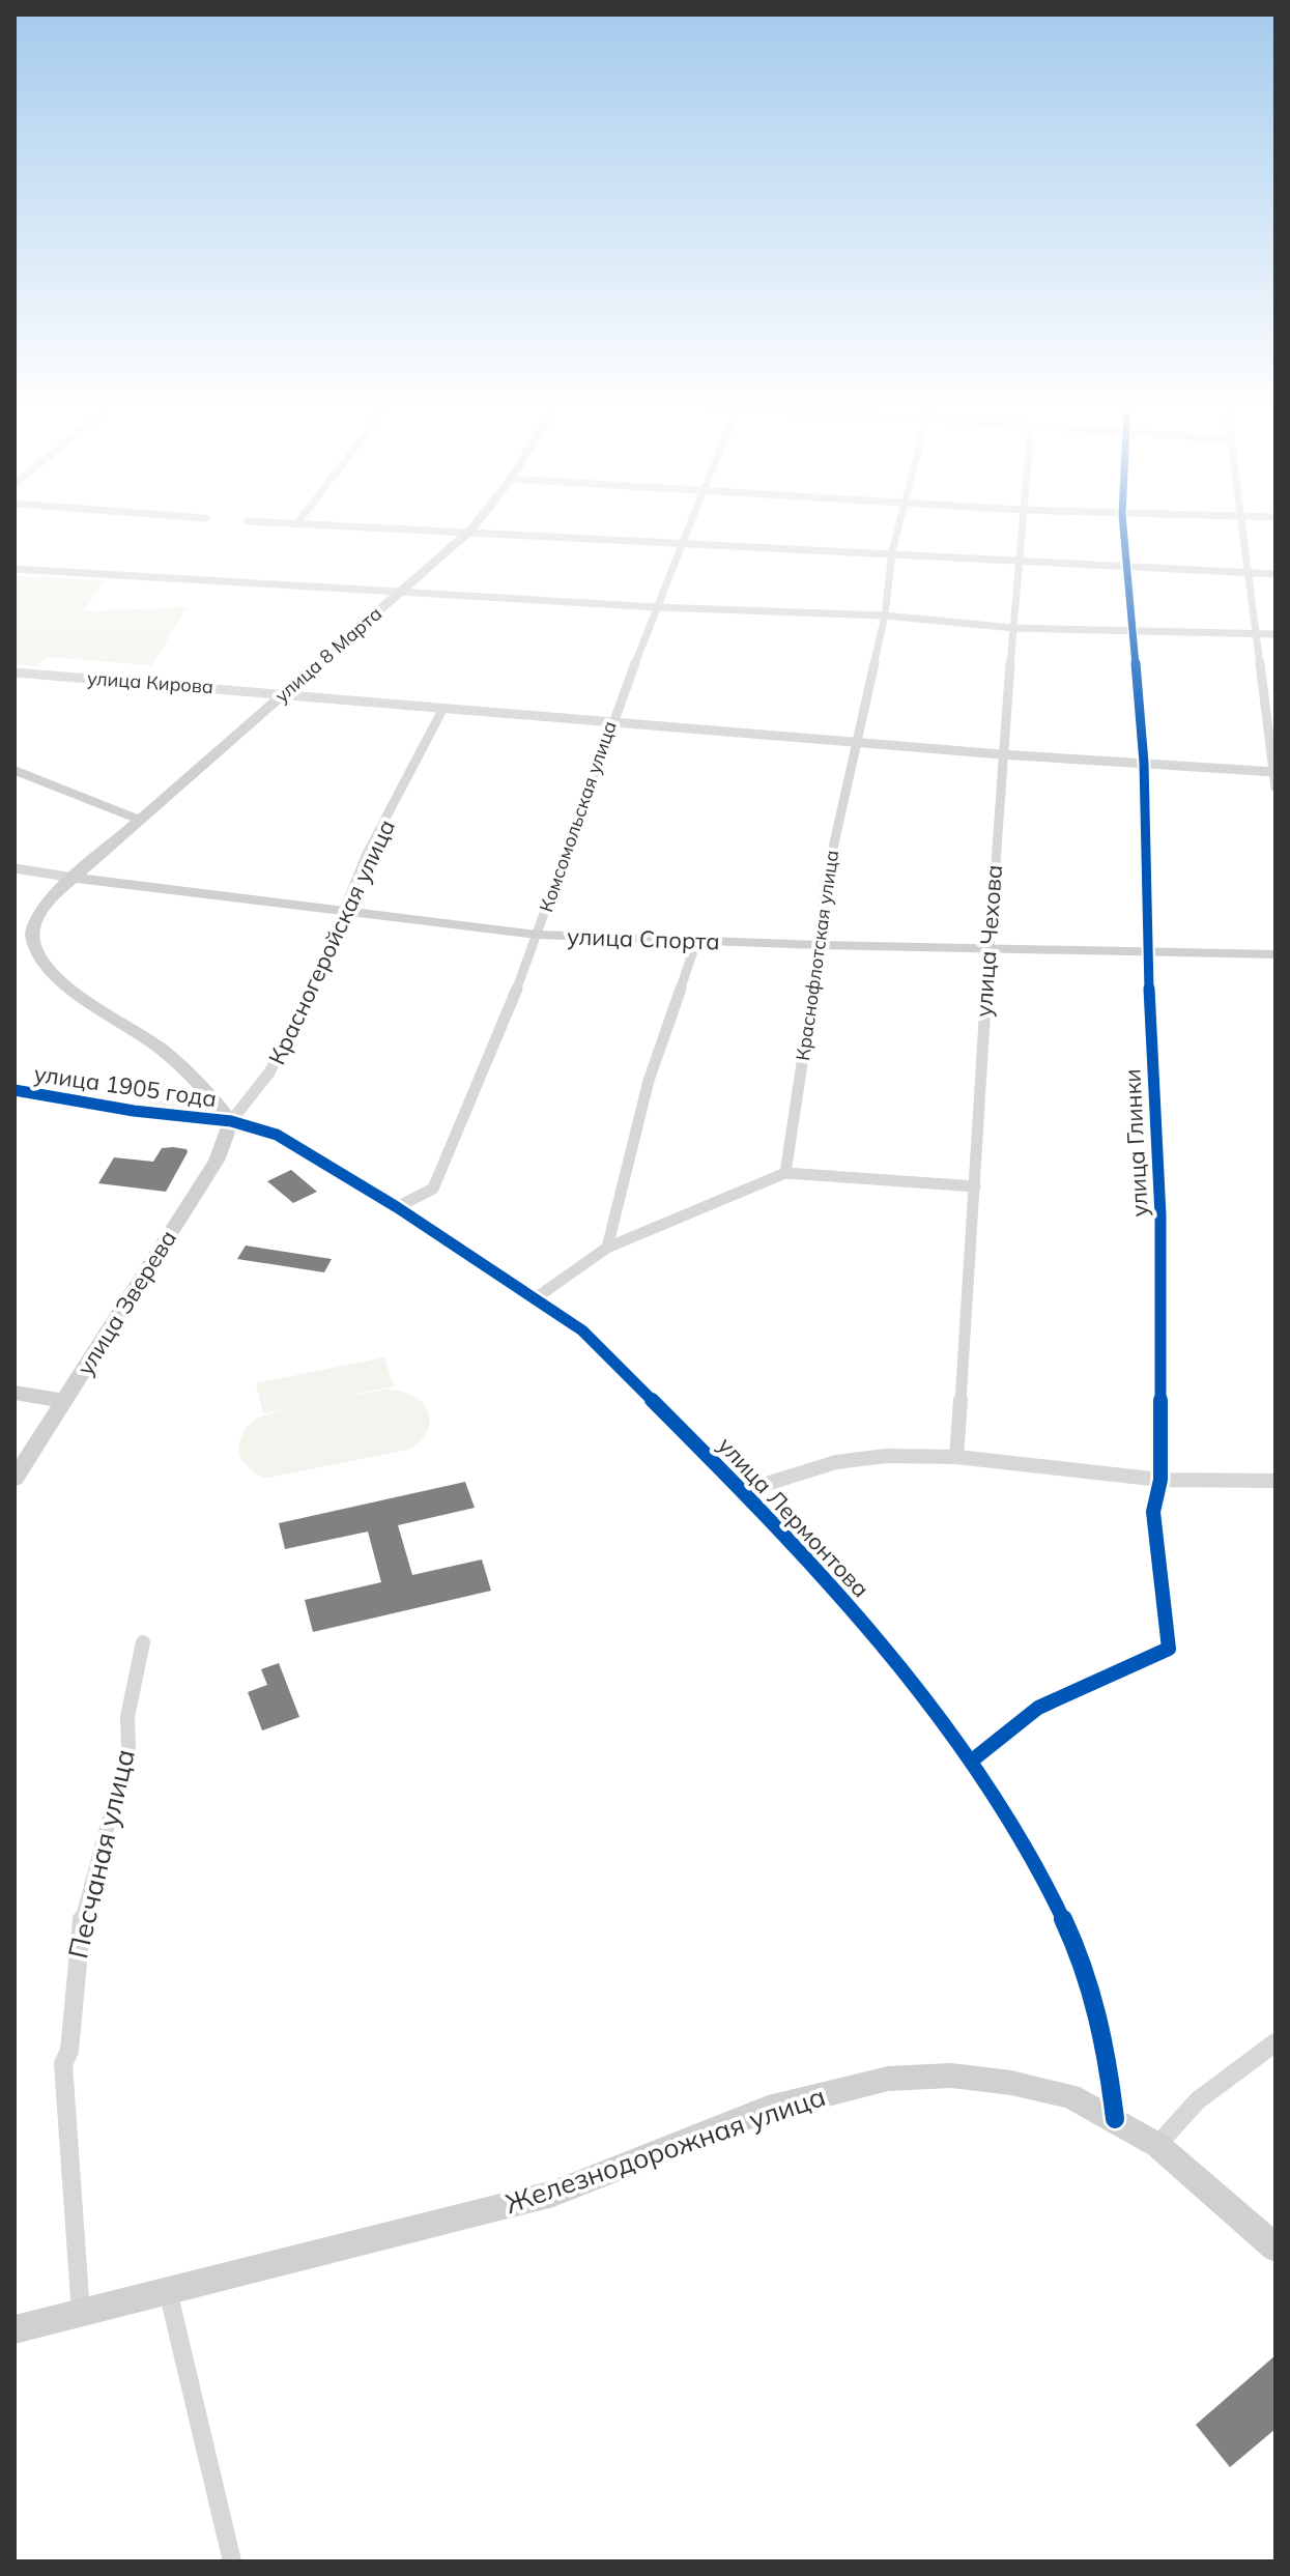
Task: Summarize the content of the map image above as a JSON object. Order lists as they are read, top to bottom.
{
  "streets": {
    "main road": [
      "улица 8 Марта",
      "улица Спорта",
      "улица Зверева",
      "Железнодорожная улица"
    ],
    "street": [
      "улица Кирова",
      "Комсомольская улица",
      "улица Чехова",
      "Красногеройская улица",
      "Краснофлотская улица",
      "улица 1905 года",
      "улица Глинки",
      "улица Лермонтова",
      "Песчаная улица"
    ]
  },
  "crossings": [
    ["улица 8 Марта", "улица Кирова"],
    ["улица 8 Марта", "улица Спорта"],
    ["улица Кирова", "Комсомольская улица"],
    ["улица Кирова", "улица Чехова"],
    ["улица Кирова", "Красногеройская улица"],
    ["улица Кирова", "Краснофлотская улица"],
    ["улица Кирова", "улица Глинки"],
    ["Комсомольская улица", "улица Спорта"],
    ["Комсомольская улица", "улица Лермонтова"],
    ["улица Спорта", "улица Чехова"],
    ["улица Спорта", "Красногеройская улица"],
    ["улица Спорта", "Краснофлотская улица"],
    ["улица Спорта", "улица Глинки"],
    ["Красногеройская улица", "улица 1905 года"],
    ["Красногеройская улица", "улица Зверева"],
    ["Красногеройская улица", "улица Лермонтова"],
    ["улица 1905 года", "улица Зверева"],
    ["улица 1905 года", "улица Лермонтова"],
    ["улица Глинки", "улица Лермонтова"],
    ["улица Зверева", "улица Лермонтова"],
    ["улица Лермонтова", "Железнодорожная улица"],
    ["Песчаная улица", "Железнодорожная улица"]
  ]
}
